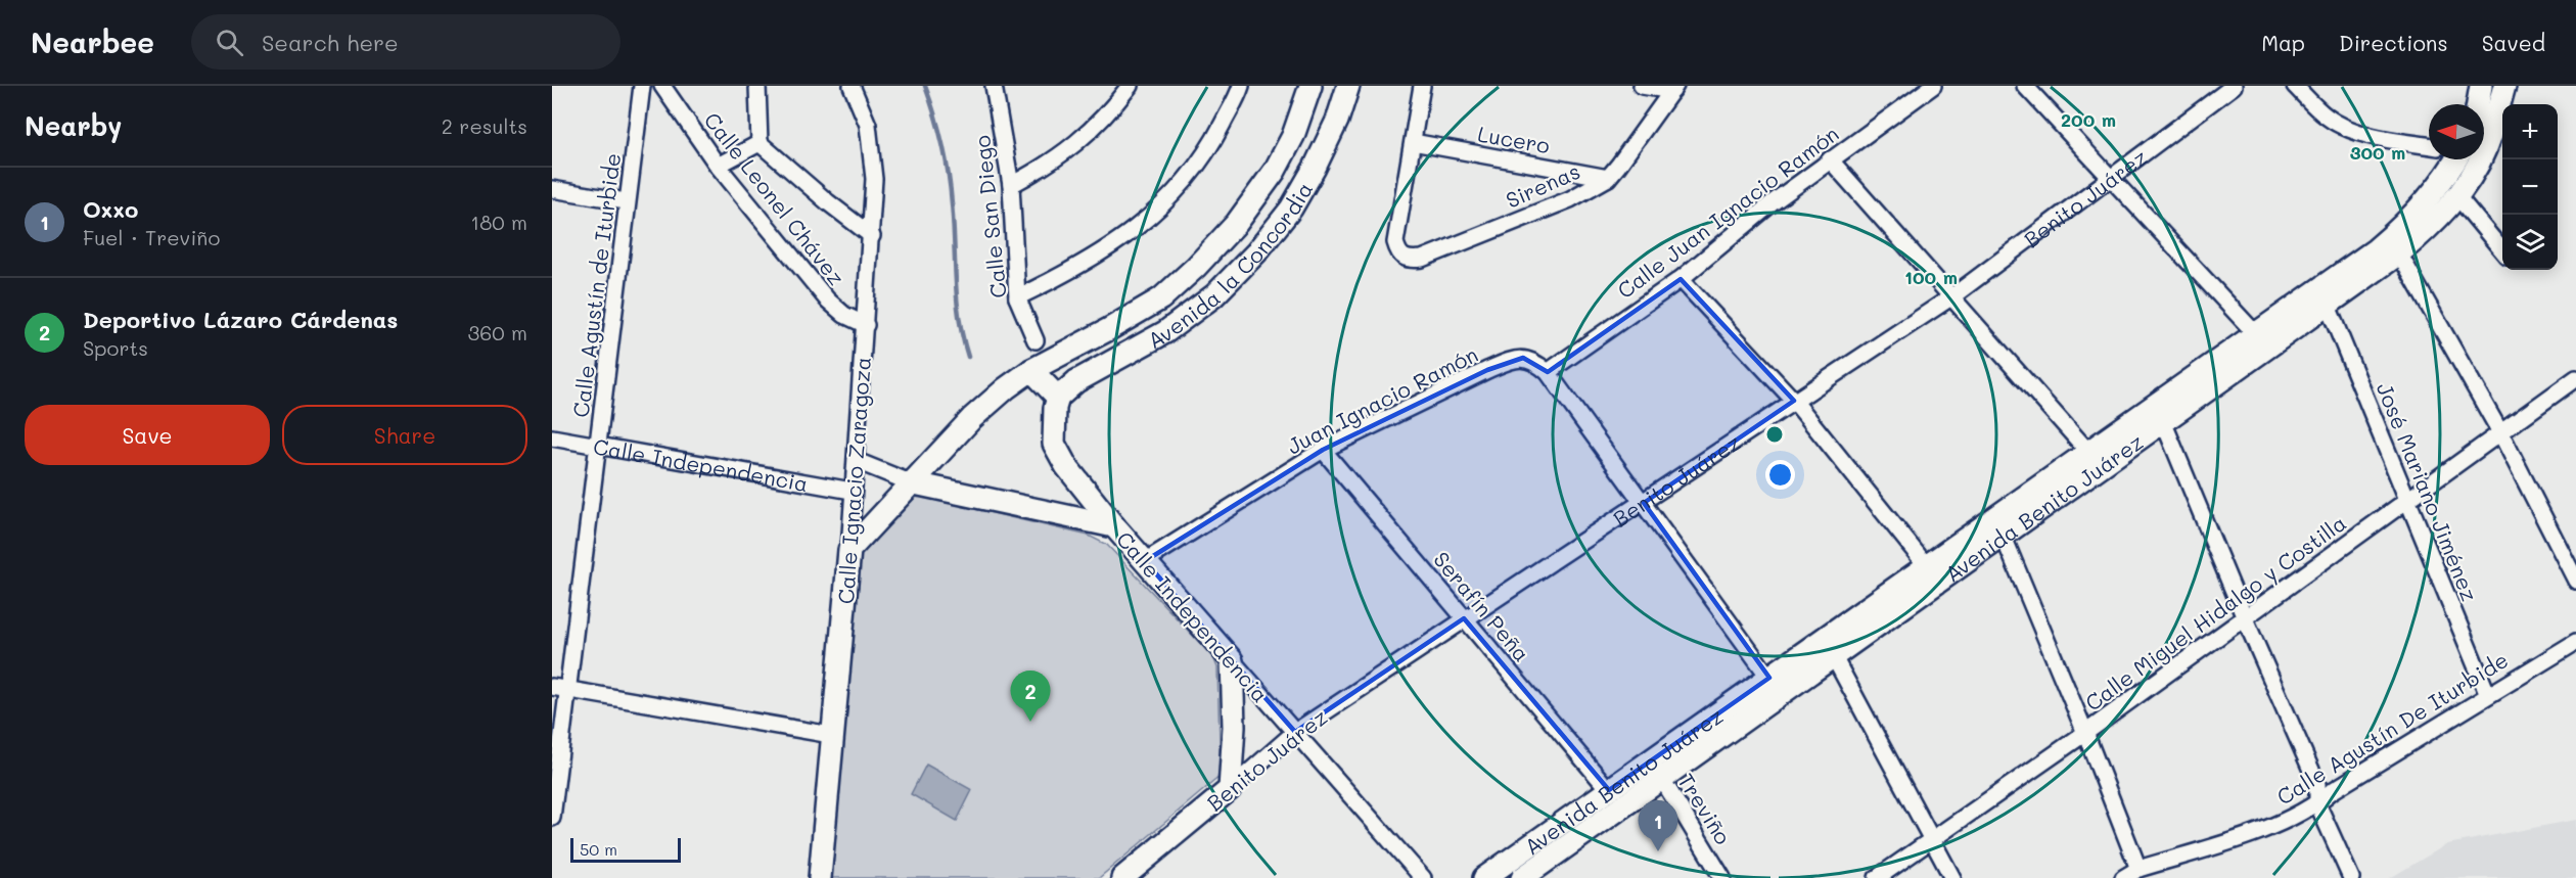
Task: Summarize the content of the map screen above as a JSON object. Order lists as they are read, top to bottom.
{
  "streets": {
    "main road": [
      "Benito Juárez",
      "Avenida la Concordia",
      "Calle Independencia",
      "Calle Ignacio Zaragoza",
      "Avenida Benito Juárez"
    ],
    "street": [
      "Lucero",
      "Sirenas",
      "Calle Leonel Chávez",
      "Calle Juan Ignacio Ramón",
      "Calle San Diego",
      "Calle Agustín de Iturbide",
      "Juan Ignacio Ramón",
      "José Mariano Jiménez",
      "Serafín Peña",
      "Calle Miguel Hidalgo y Costilla",
      "Calle Agustín De Iturbide",
      "Treviño"
    ]
  },
  "crossings": [
    ["Lucero", "Sirenas"],
    ["Benito Juárez", "Calle Independencia"],
    ["Benito Juárez", "Serafín Peña"],
    ["Calle Leonel Chávez", "Calle Ignacio Zaragoza"],
    ["Calle Juan Ignacio Ramón", "Juan Ignacio Ramón"],
    ["Avenida la Concordia", "Calle Independencia"],
    ["Avenida la Concordia", "Calle Ignacio Zaragoza"],
    ["Calle Agustín de Iturbide", "Calle Independencia"],
    ["Juan Ignacio Ramón", "Calle Independencia"],
    ["Juan Ignacio Ramón", "Serafín Peña"],
    ["Calle Independencia", "Calle Ignacio Zaragoza"],
    ["José Mariano Jiménez", "Avenida Benito Juárez"],
    ["José Mariano Jiménez", "Calle Miguel Hidalgo y Costilla"],
    ["José Mariano Jiménez", "Calle Agustín De Iturbide"],
    ["Avenida Benito Juárez", "Serafín Peña"],
    ["Avenida Benito Juárez", "Treviño"]
  ],
  "scale_bar": "50 m",
  "north": "left",
  "page": {
    "header": "Nearbee",
    "search": "Search here",
    "nav": ["Map", "Directions", "Saved"],
    "heading": ["Nearby", "2 results"],
    "map_buttons": ["+", "−"],
    "list": [
      {
        "mark": "1",
        "name": "Oxxo",
        "note": "Fuel · Treviño",
        "value": "180 m"
      },
      {
        "mark": "2",
        "name": "Deportivo Lázaro Cárdenas",
        "note": "Sports",
        "value": "360 m"
      }
    ],
    "buttons": ["Save", "Share"],
    "pins": ["2", "1"],
    "scale": "50 m"
  },
  "rings": ["200 m", "300 m", "100 m"]
}
